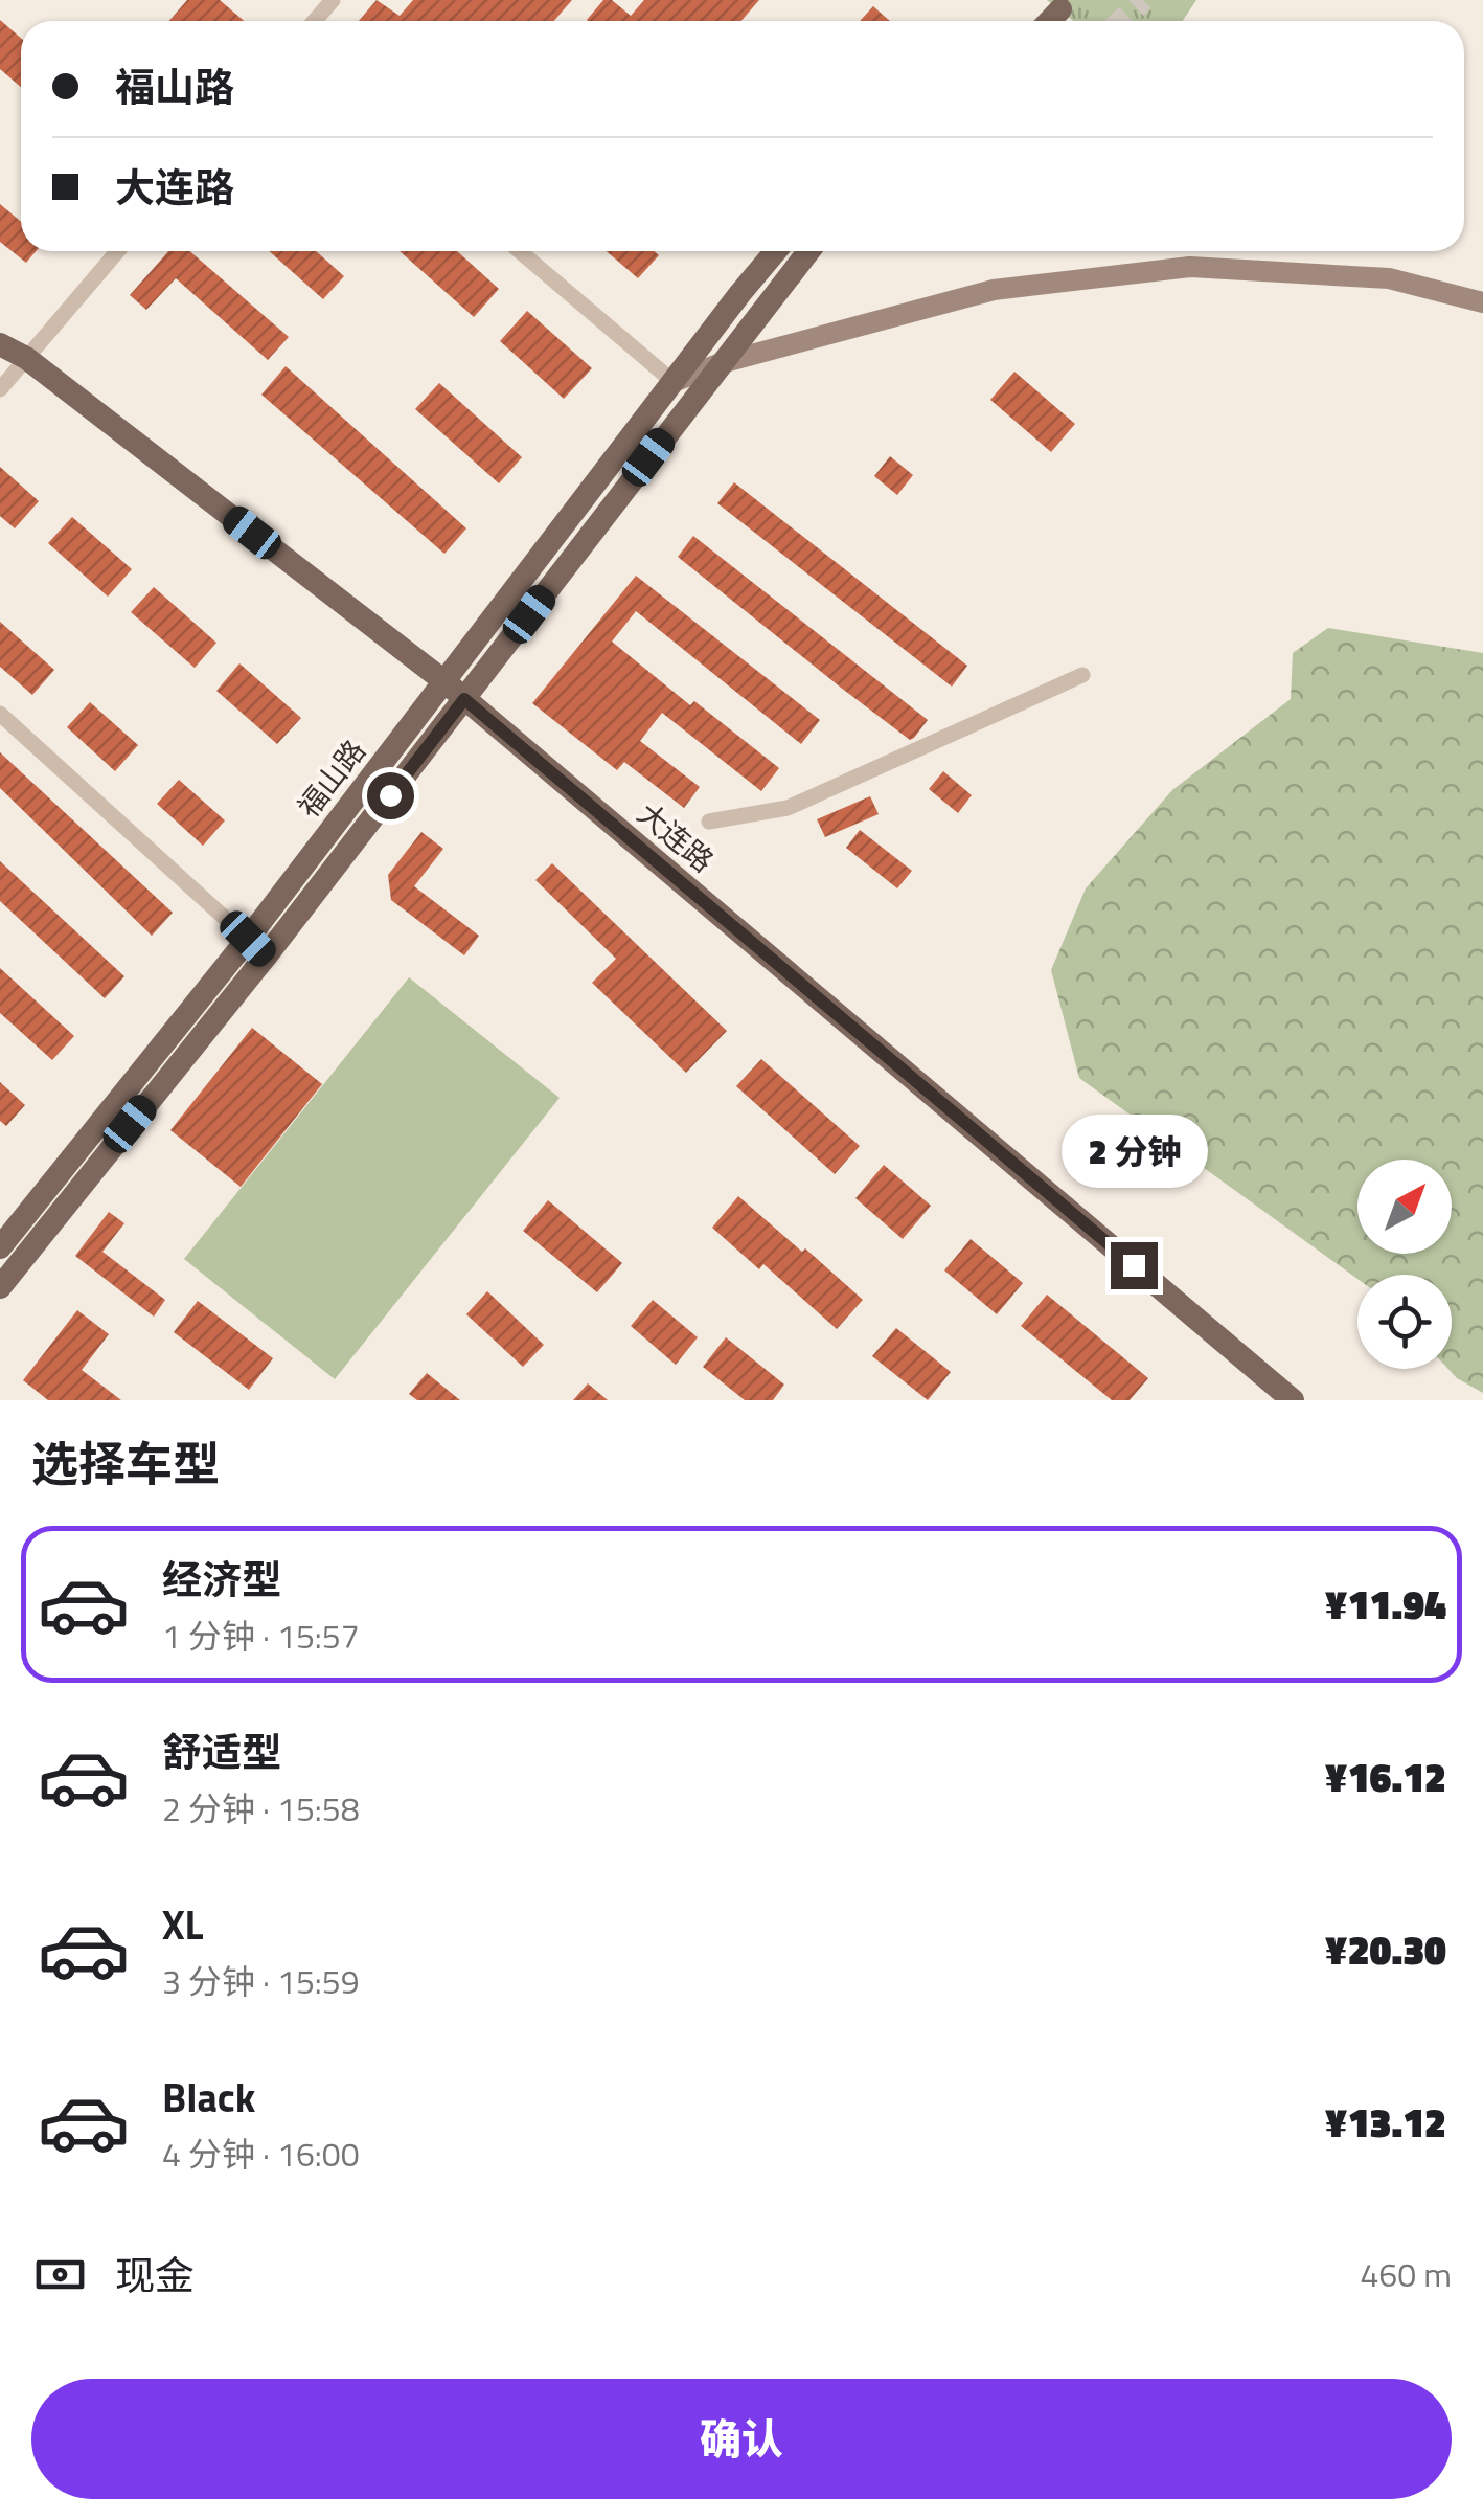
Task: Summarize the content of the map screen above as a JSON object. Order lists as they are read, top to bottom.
{
  "streets": {
    "main road": ["福山路", "大连路"]
  },
  "crossings": [
    ["福山路", "大连路"]
  ],
  "north": "top right",
  "page": {
    "banner": ["福山路", "大连路"],
    "bubble": "2 分钟",
    "heading": "选择车型",
    "list": [
      {
        "name": "经济型",
        "note": "1 分钟 · 15:57",
        "value": "¥11.94"
      },
      {
        "name": "舒适型",
        "note": "2 分钟 · 15:58",
        "value": "¥16.12"
      },
      {
        "name": "XL",
        "note": "3 分钟 · 15:59",
        "value": "¥20.30"
      },
      {
        "name": "Black",
        "note": "4 分钟 · 16:00",
        "value": "¥13.12"
      }
    ],
    "pay": ["现金", "460 m"],
    "buttons": "确认"
  }
}
